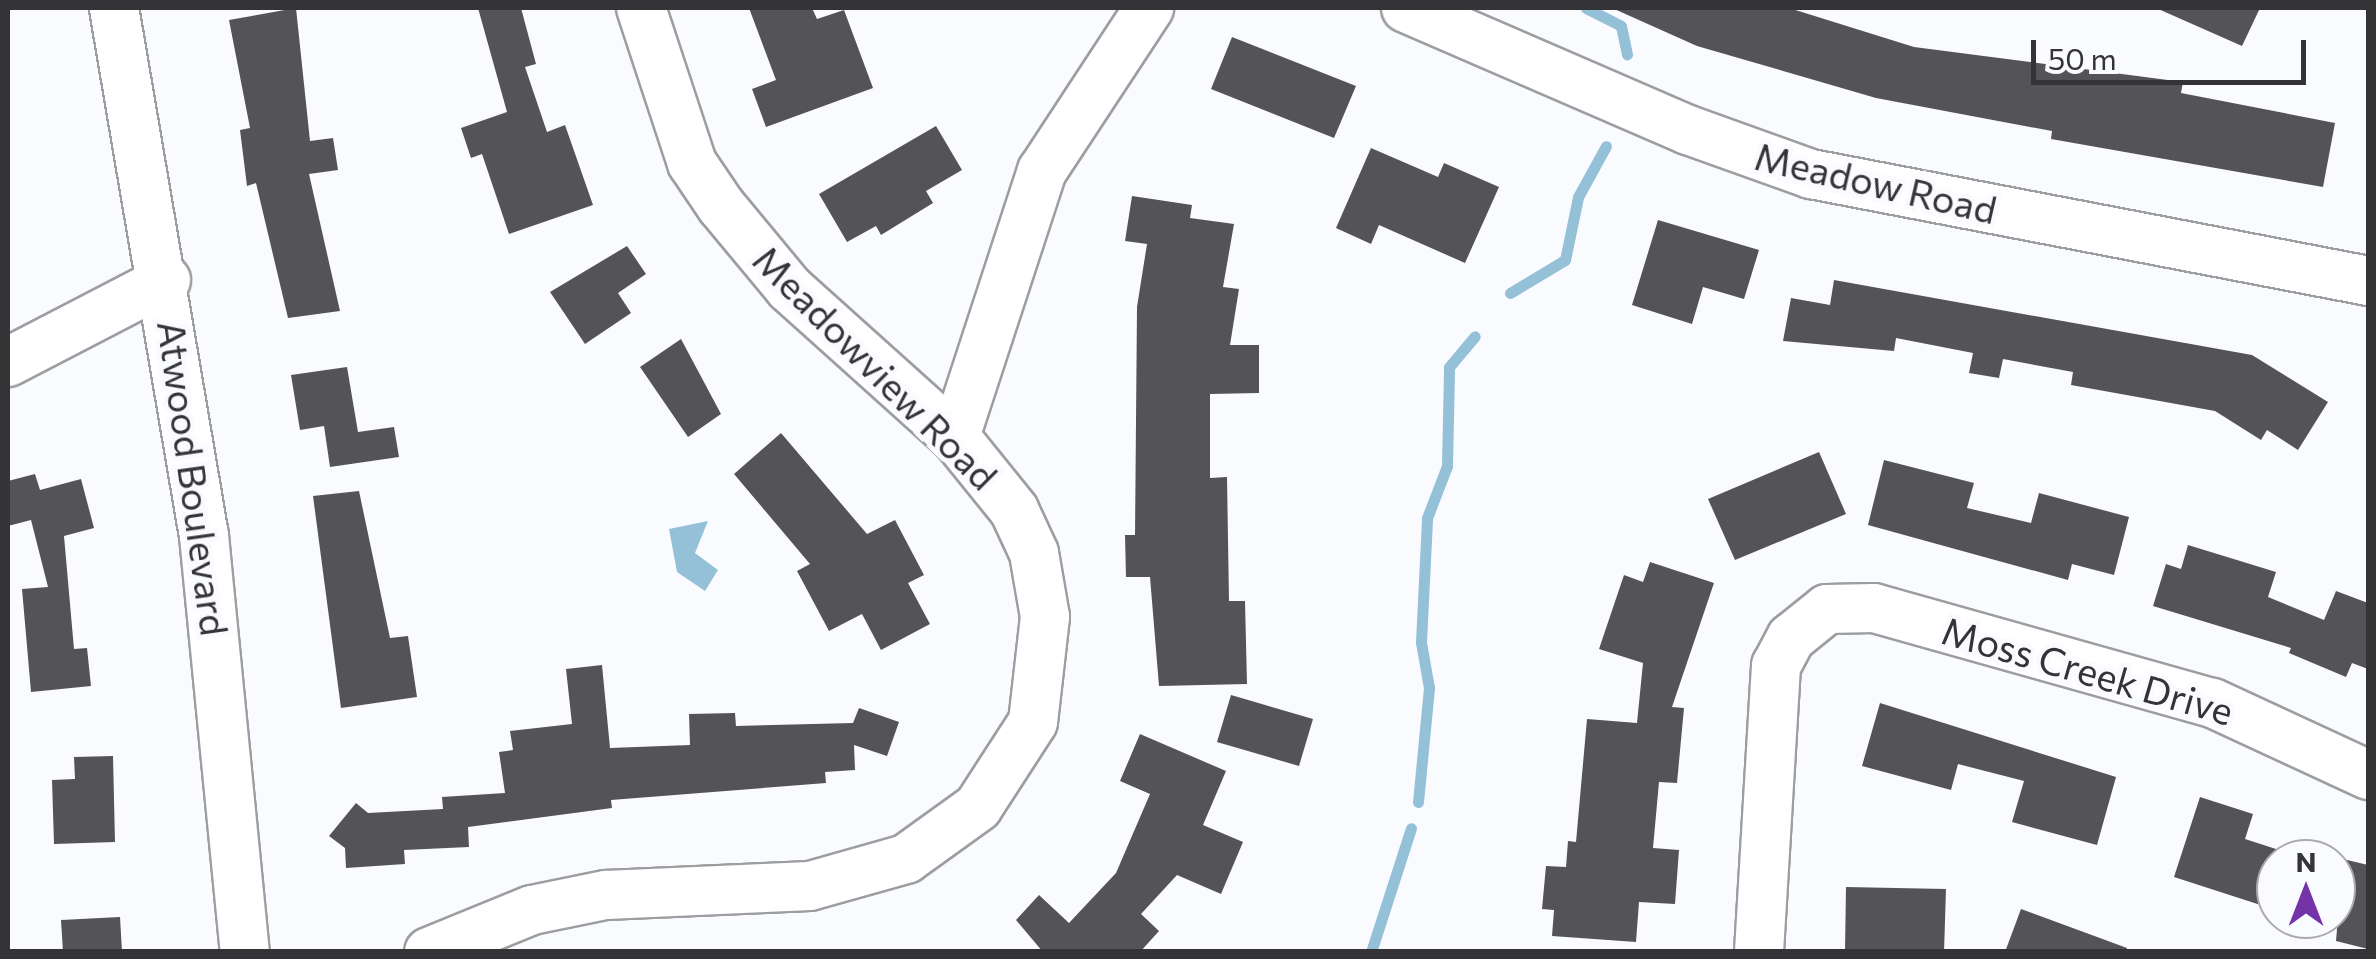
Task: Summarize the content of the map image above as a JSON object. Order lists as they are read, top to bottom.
{
  "streets": {
    "street": [
      "Meadow Road",
      "Meadowview Road",
      "Atwood Boulevard",
      "Moss Creek Drive"
    ]
  },
  "scale_bar": "50 m",
  "north": "top"
}
